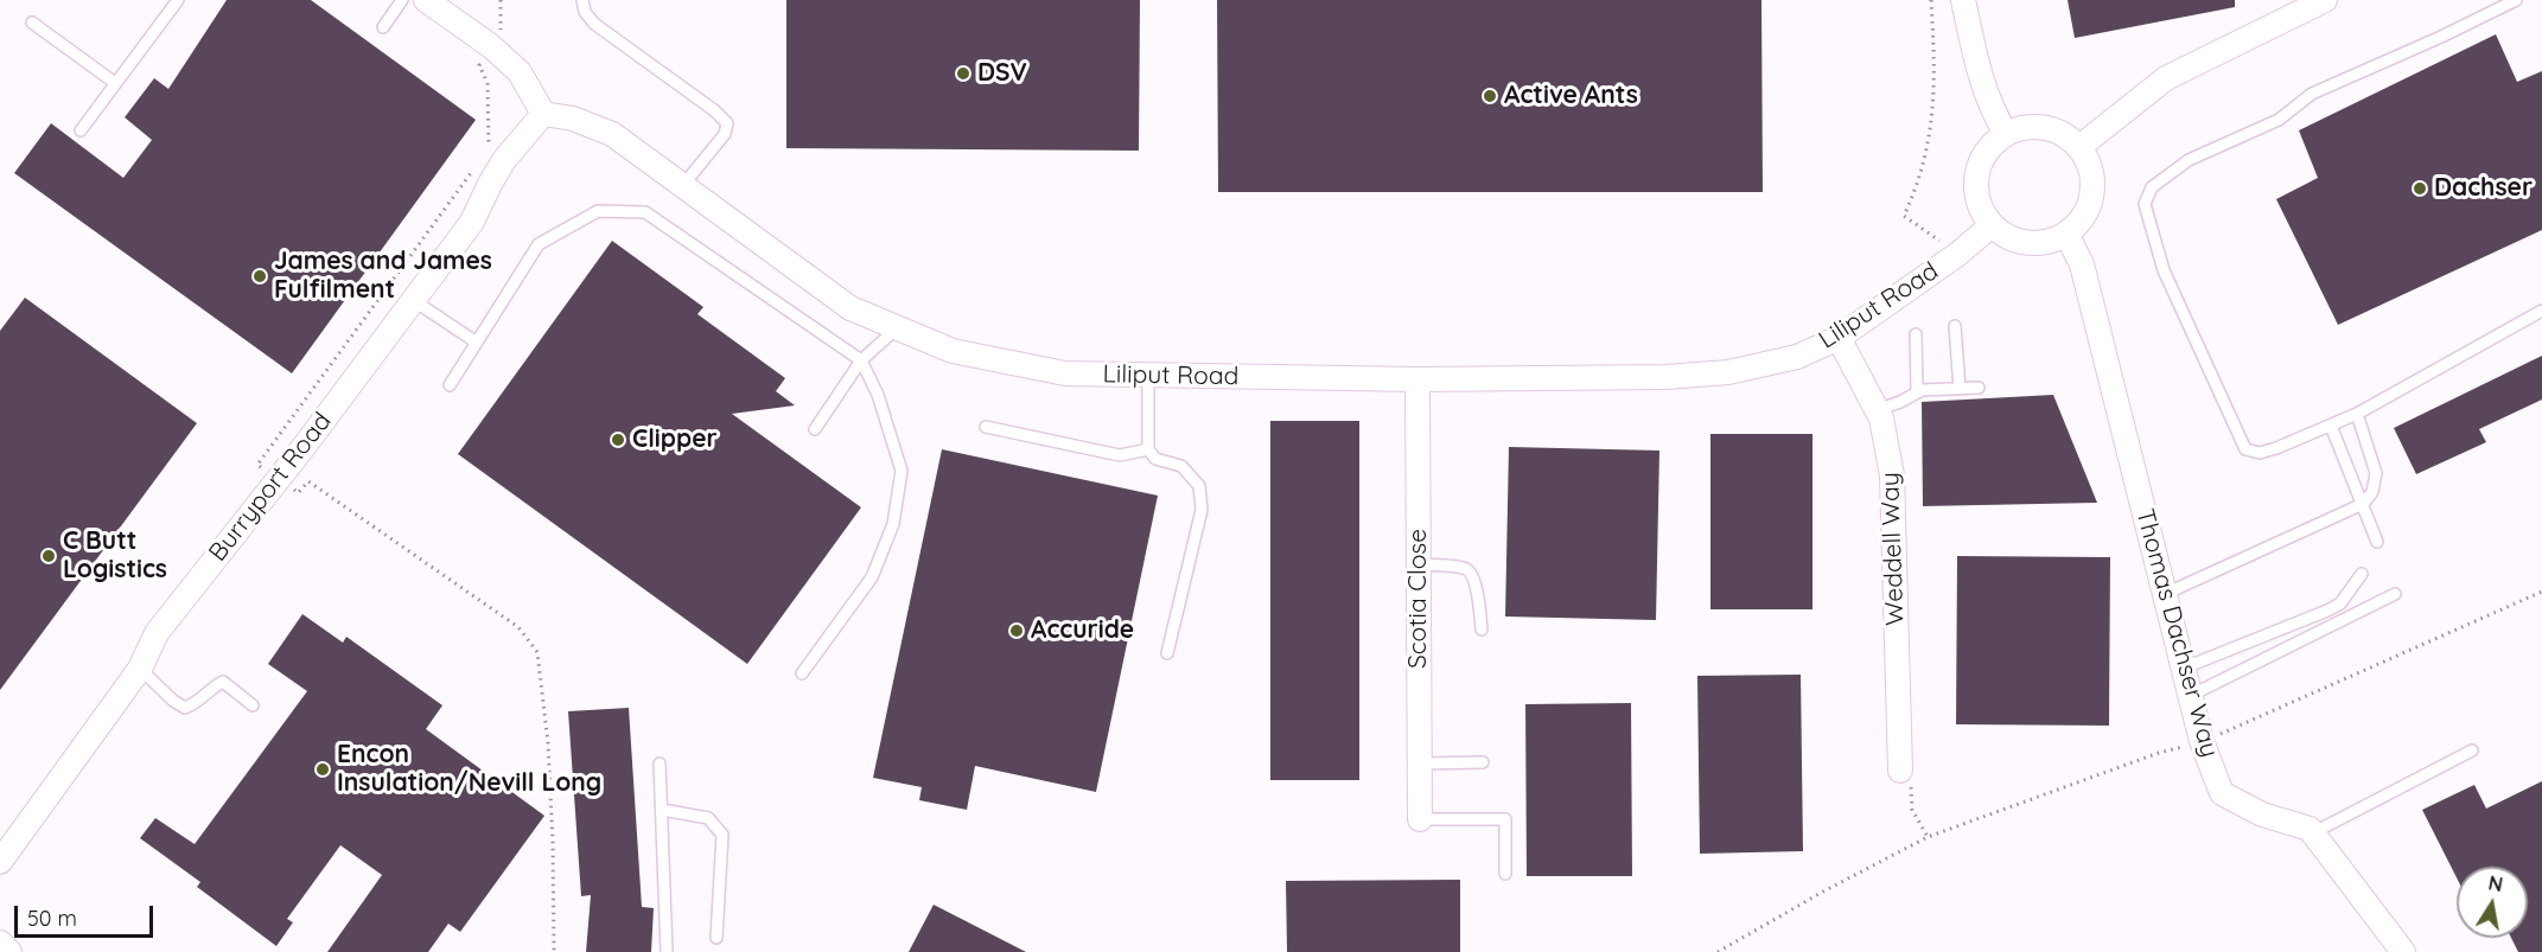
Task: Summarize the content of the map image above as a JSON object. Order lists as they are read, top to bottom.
{
  "streets": {
    "street": [
      "Liliput Road",
      "Burryport Road",
      "Weddell Way",
      "Scotia Close",
      "Thomas Dachser Way"
    ]
  },
  "crossings": [
    ["Liliput Road", "Burryport Road"],
    ["Liliput Road", "Weddell Way"],
    ["Liliput Road", "Scotia Close"],
    ["Liliput Road", "Thomas Dachser Way"]
  ],
  "places": [
    "DSV",
    "Active Ants",
    "Dachser",
    "James and James Fulfilment",
    "Clipper",
    "C Butt Logistics",
    "Accuride",
    "Encon Insulation/Nevill Long"
  ],
  "scale_bar": "50 m",
  "north": "top"
}
